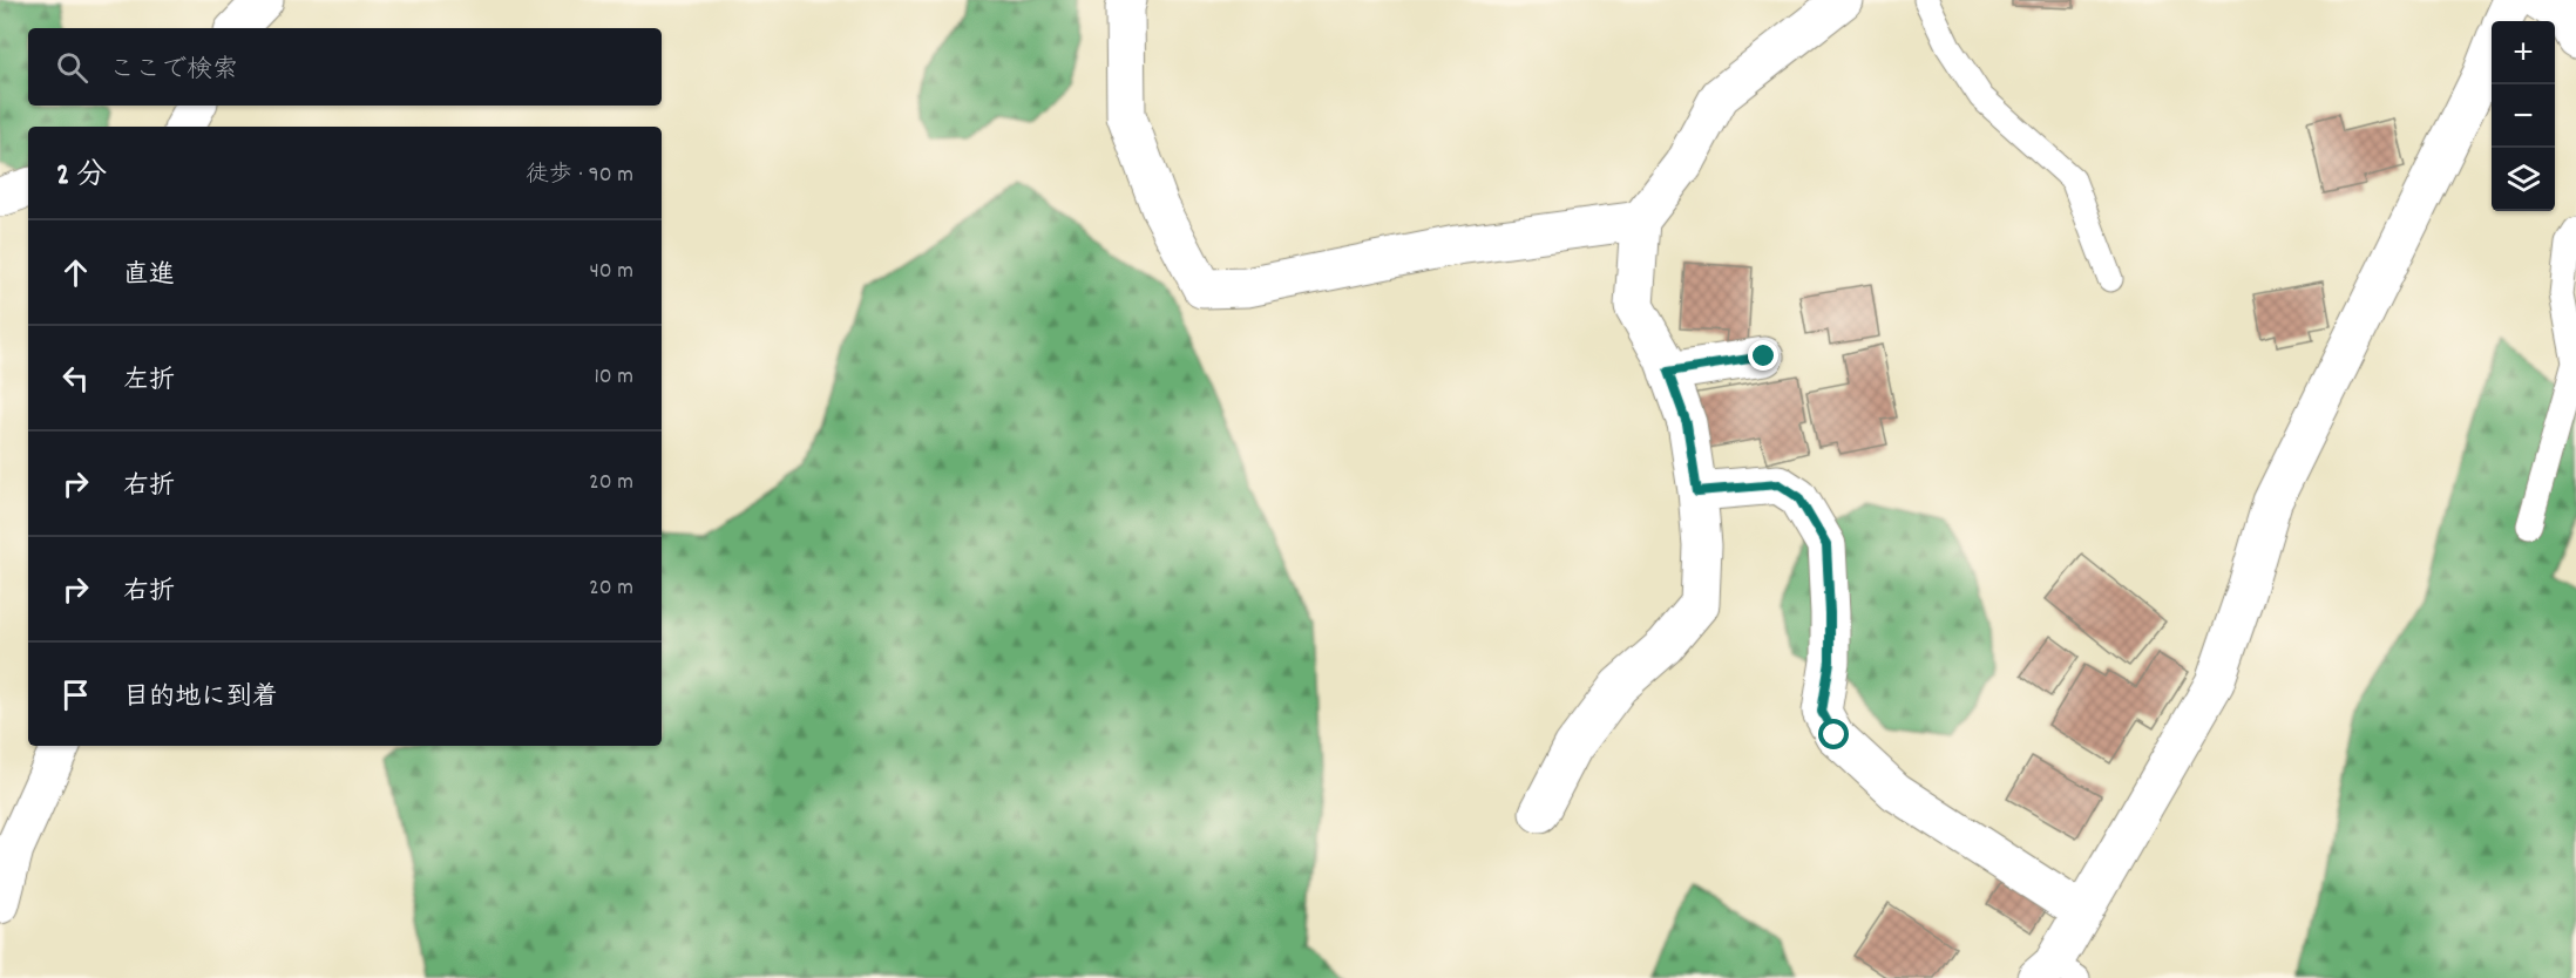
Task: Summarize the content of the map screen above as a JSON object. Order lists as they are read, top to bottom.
{
  "page": {
    "map_buttons": ["+", "−"],
    "search": "ここで検索",
    "heading": ["2 分", "徒歩 · 90 m"],
    "list": [
      ["直進", "40 m"],
      ["左折", "10 m"],
      ["右折", "20 m"],
      ["右折", "20 m"],
      "目的地に到着"
    ]
  }
}
